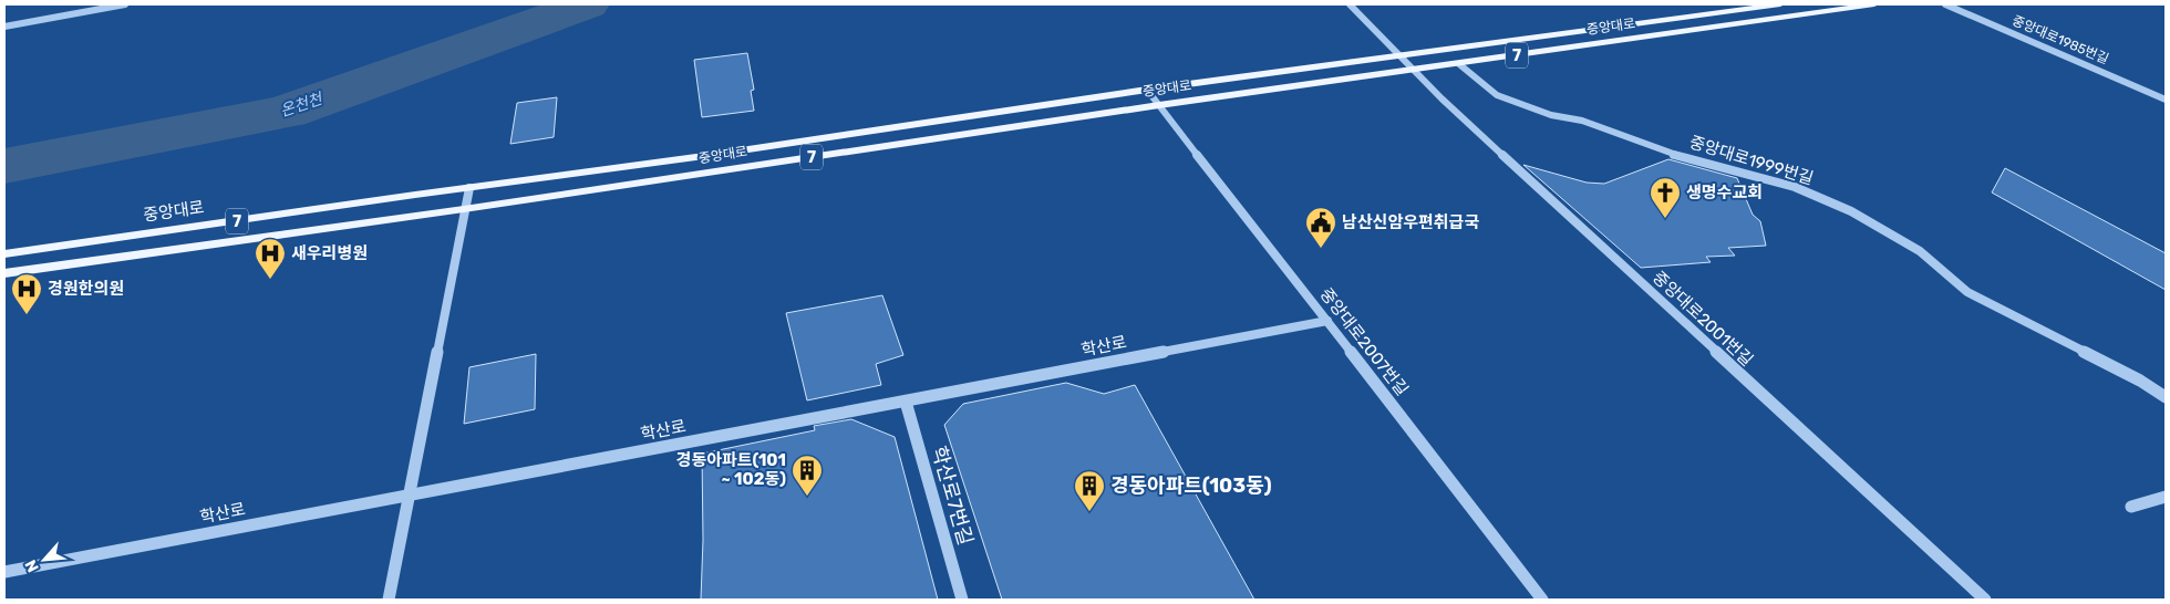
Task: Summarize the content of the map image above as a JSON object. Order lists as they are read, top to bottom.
{
  "streets": {
    "main road": ["중앙대로", "7"],
    "street": [
      "중앙대로1985번길",
      "중앙대로1999번길",
      "중앙대로2001번길",
      "중앙대로2007번길",
      "학산로",
      "학산로7번길"
    ]
  },
  "crossings": [
    ["중앙대로", "중앙대로1999번길"],
    ["중앙대로", "중앙대로2001번길"],
    ["중앙대로", "중앙대로2007번길"],
    ["중앙대로2007번길", "학산로"],
    ["학산로", "학산로7번길"]
  ],
  "water": ["온천천"],
  "places": {
    "church": ["생명수교회"],
    "public building": ["남산신암우편취급국"],
    "hospital": ["새우리병원", "경원한의원"],
    "building": ["경동아파트(101 ~ 102동)", "경동아파트(103동)"]
  },
  "north": "bottom left"
}
